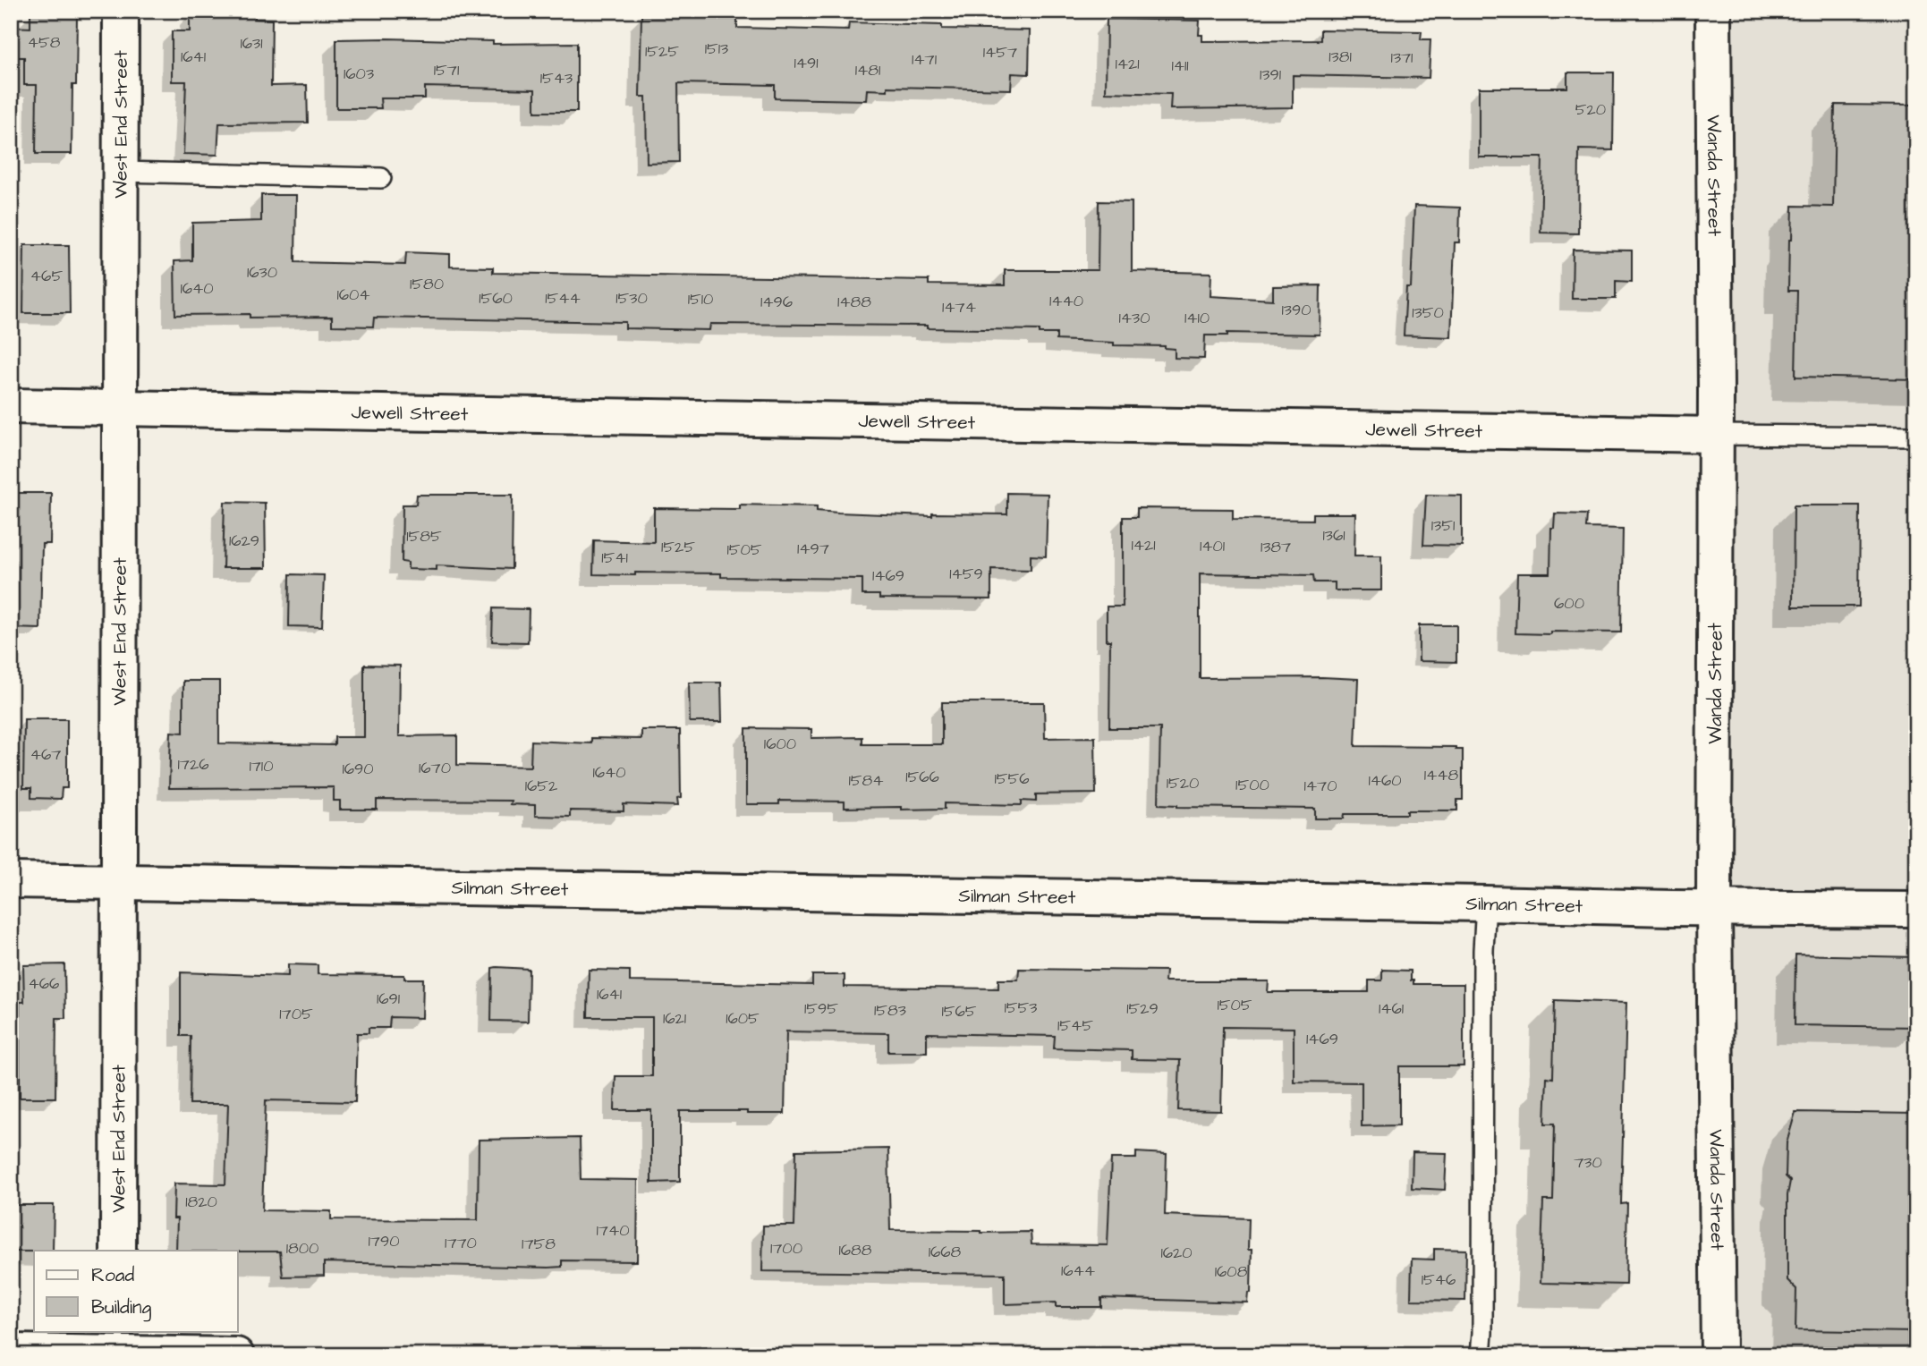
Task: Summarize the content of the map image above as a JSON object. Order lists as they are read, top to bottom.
{
  "streets": {
    "street": [
      "West End Street",
      "Wanda Street",
      "Jewell Street",
      "Silman Street"
    ]
  },
  "crossings": [
    ["West End Street", "Jewell Street"],
    ["West End Street", "Silman Street"],
    ["Wanda Street", "Jewell Street"],
    ["Wanda Street", "Silman Street"]
  ],
  "house_numbers": [
    "458",
    "1631",
    "1513",
    "1525",
    "1457",
    "1641",
    "1381",
    "1371",
    "1471",
    "1491",
    "1421",
    "1411",
    "1571",
    "1481",
    "1603",
    "1391",
    "1543",
    "520",
    "1630",
    "465",
    "1580",
    "1640",
    "1604",
    "1560",
    "1544",
    "1530",
    "1510",
    "1440",
    "1496",
    "1488",
    "1474",
    "1390",
    "1350",
    "1430",
    "1410",
    "1351",
    "1361",
    "1585",
    "1629",
    "1421",
    "1401",
    "1525",
    "1387",
    "1497",
    "1505",
    "1541",
    "1459",
    "1469",
    "600",
    "1600",
    "467",
    "1726",
    "1710",
    "1670",
    "1690",
    "1640",
    "1448",
    "1566",
    "1556",
    "1584",
    "1460",
    "1520",
    "1500",
    "1652",
    "1470",
    "466",
    "1641",
    "1691",
    "1505",
    "1553",
    "1595",
    "1529",
    "1461",
    "1583",
    "1565",
    "1705",
    "1621",
    "1605",
    "1545",
    "1469",
    "730",
    "1820",
    "1740",
    "1790",
    "1770",
    "1758",
    "1800",
    "1700",
    "1688",
    "1668",
    "1620",
    "1644",
    "1608",
    "1546"
  ],
  "legend": ["Road", "Building"]
}
